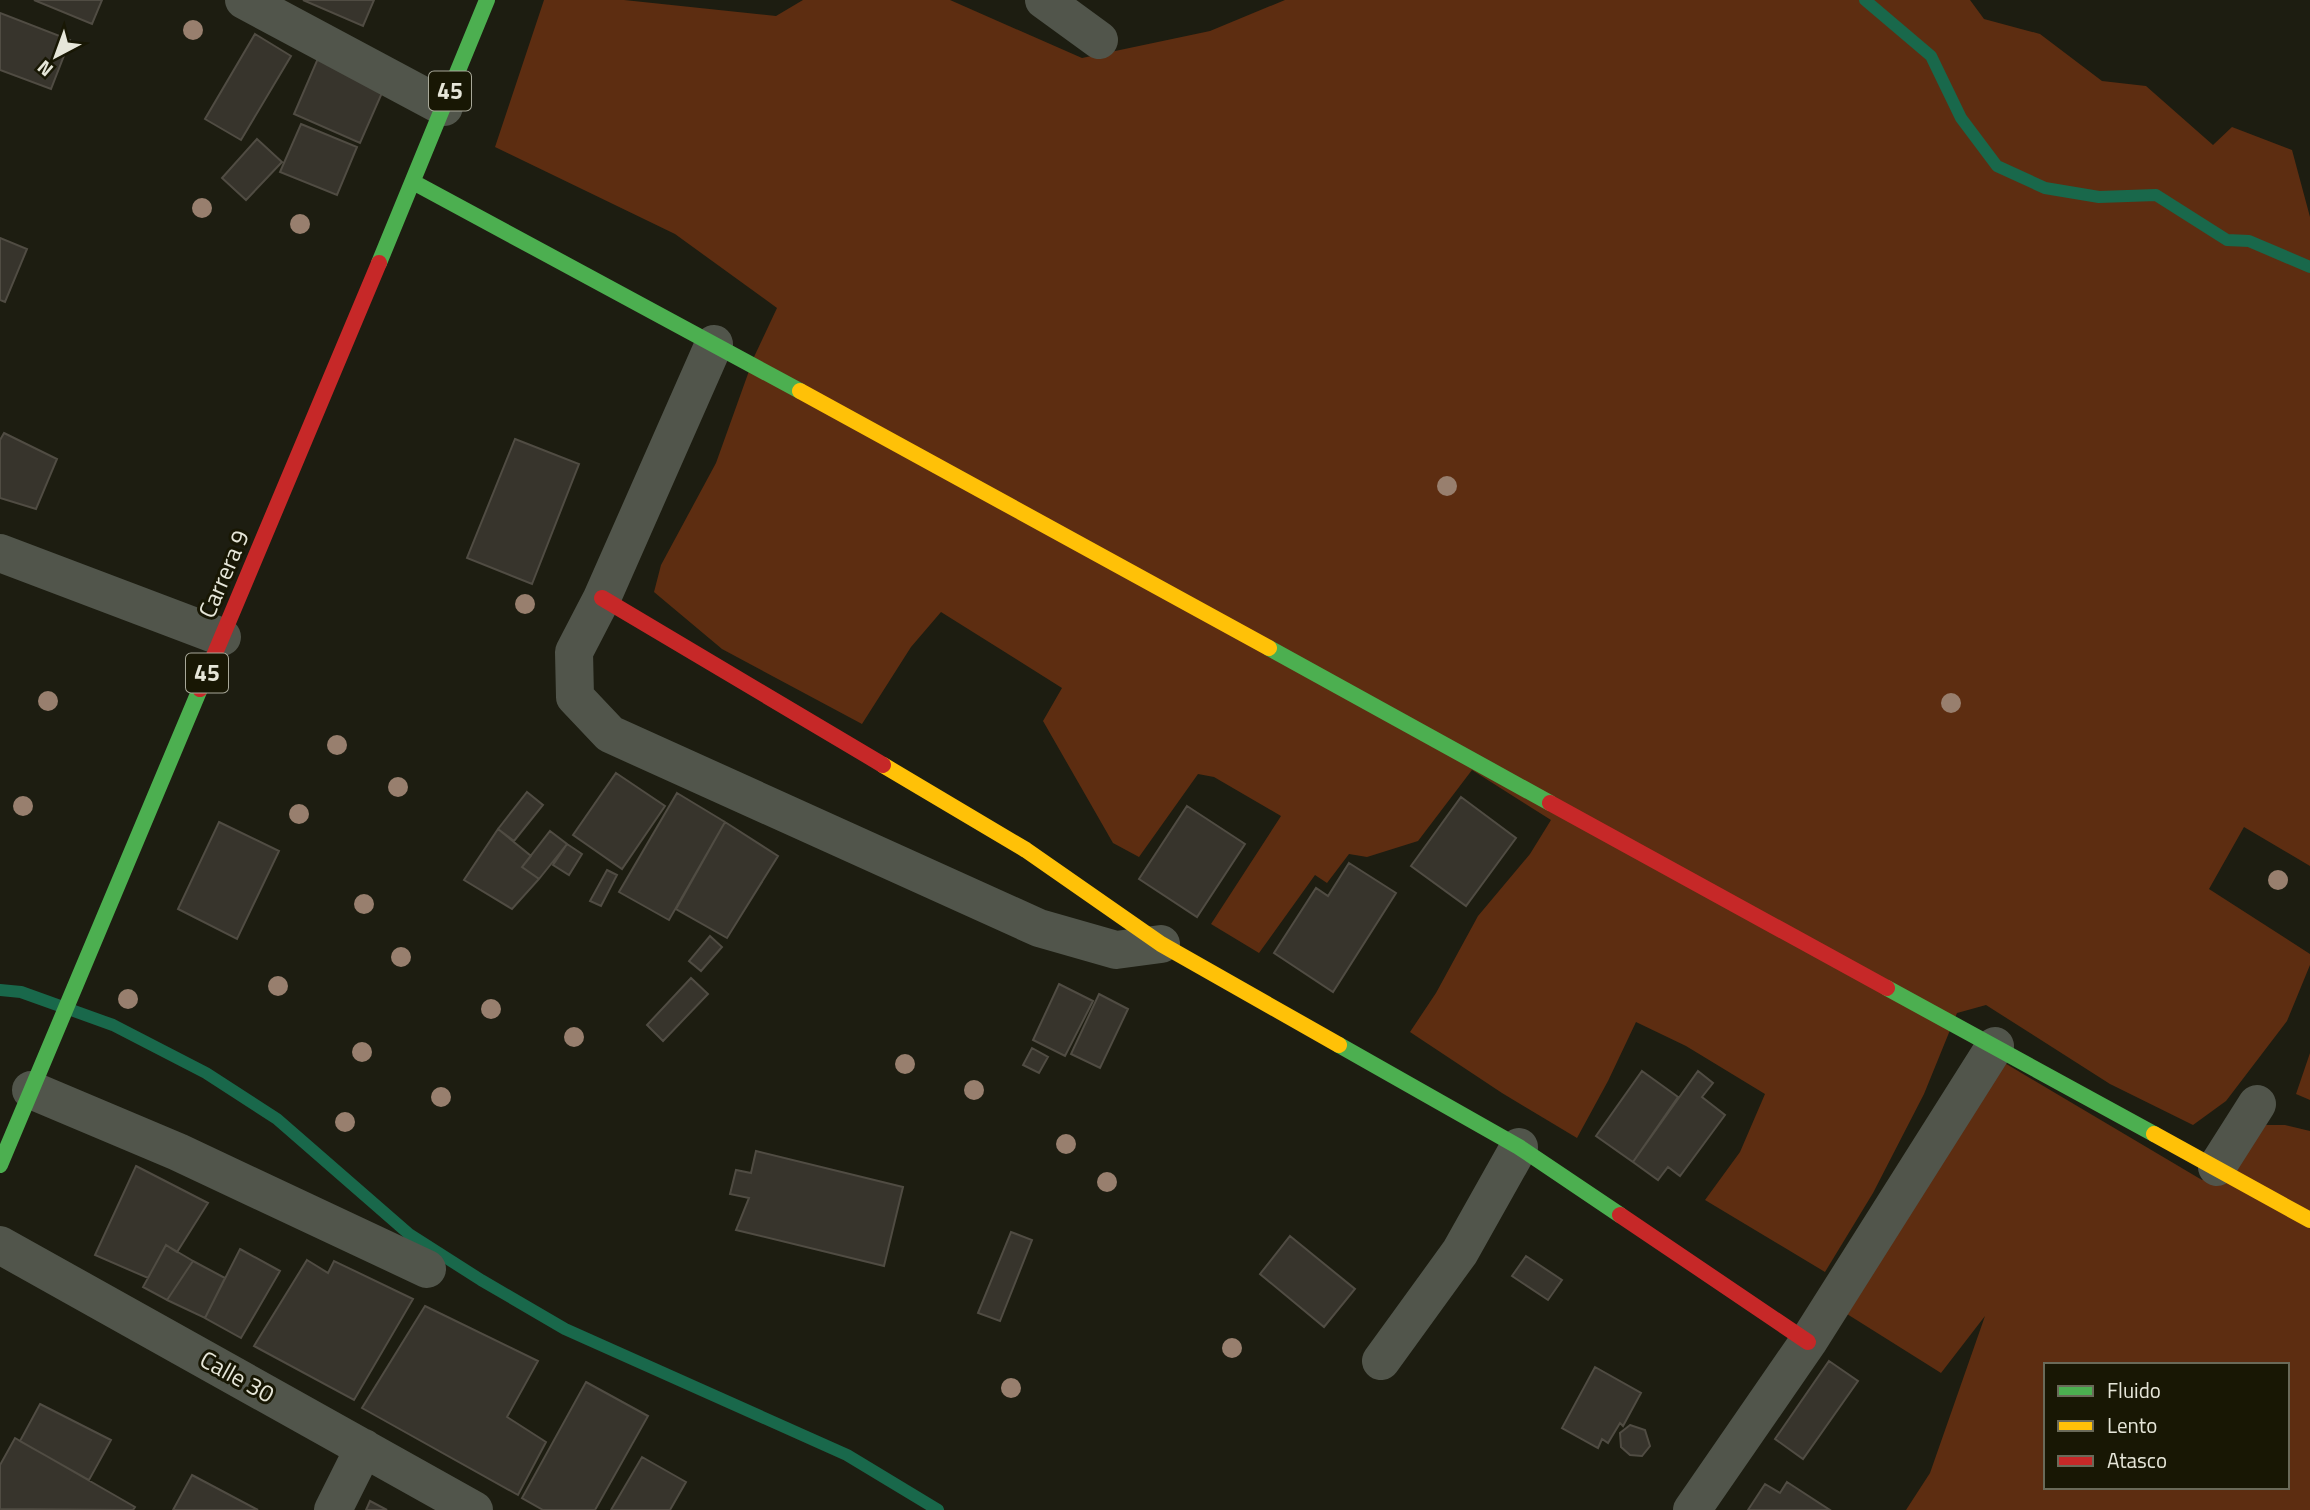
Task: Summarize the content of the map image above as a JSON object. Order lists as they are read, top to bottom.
{
  "streets": {
    "main road": ["45", "Carrera 9"],
    "street": ["Calle 30"]
  },
  "legend": ["Fluido", "Lento", "Atasco"],
  "north": "bottom left"
}
